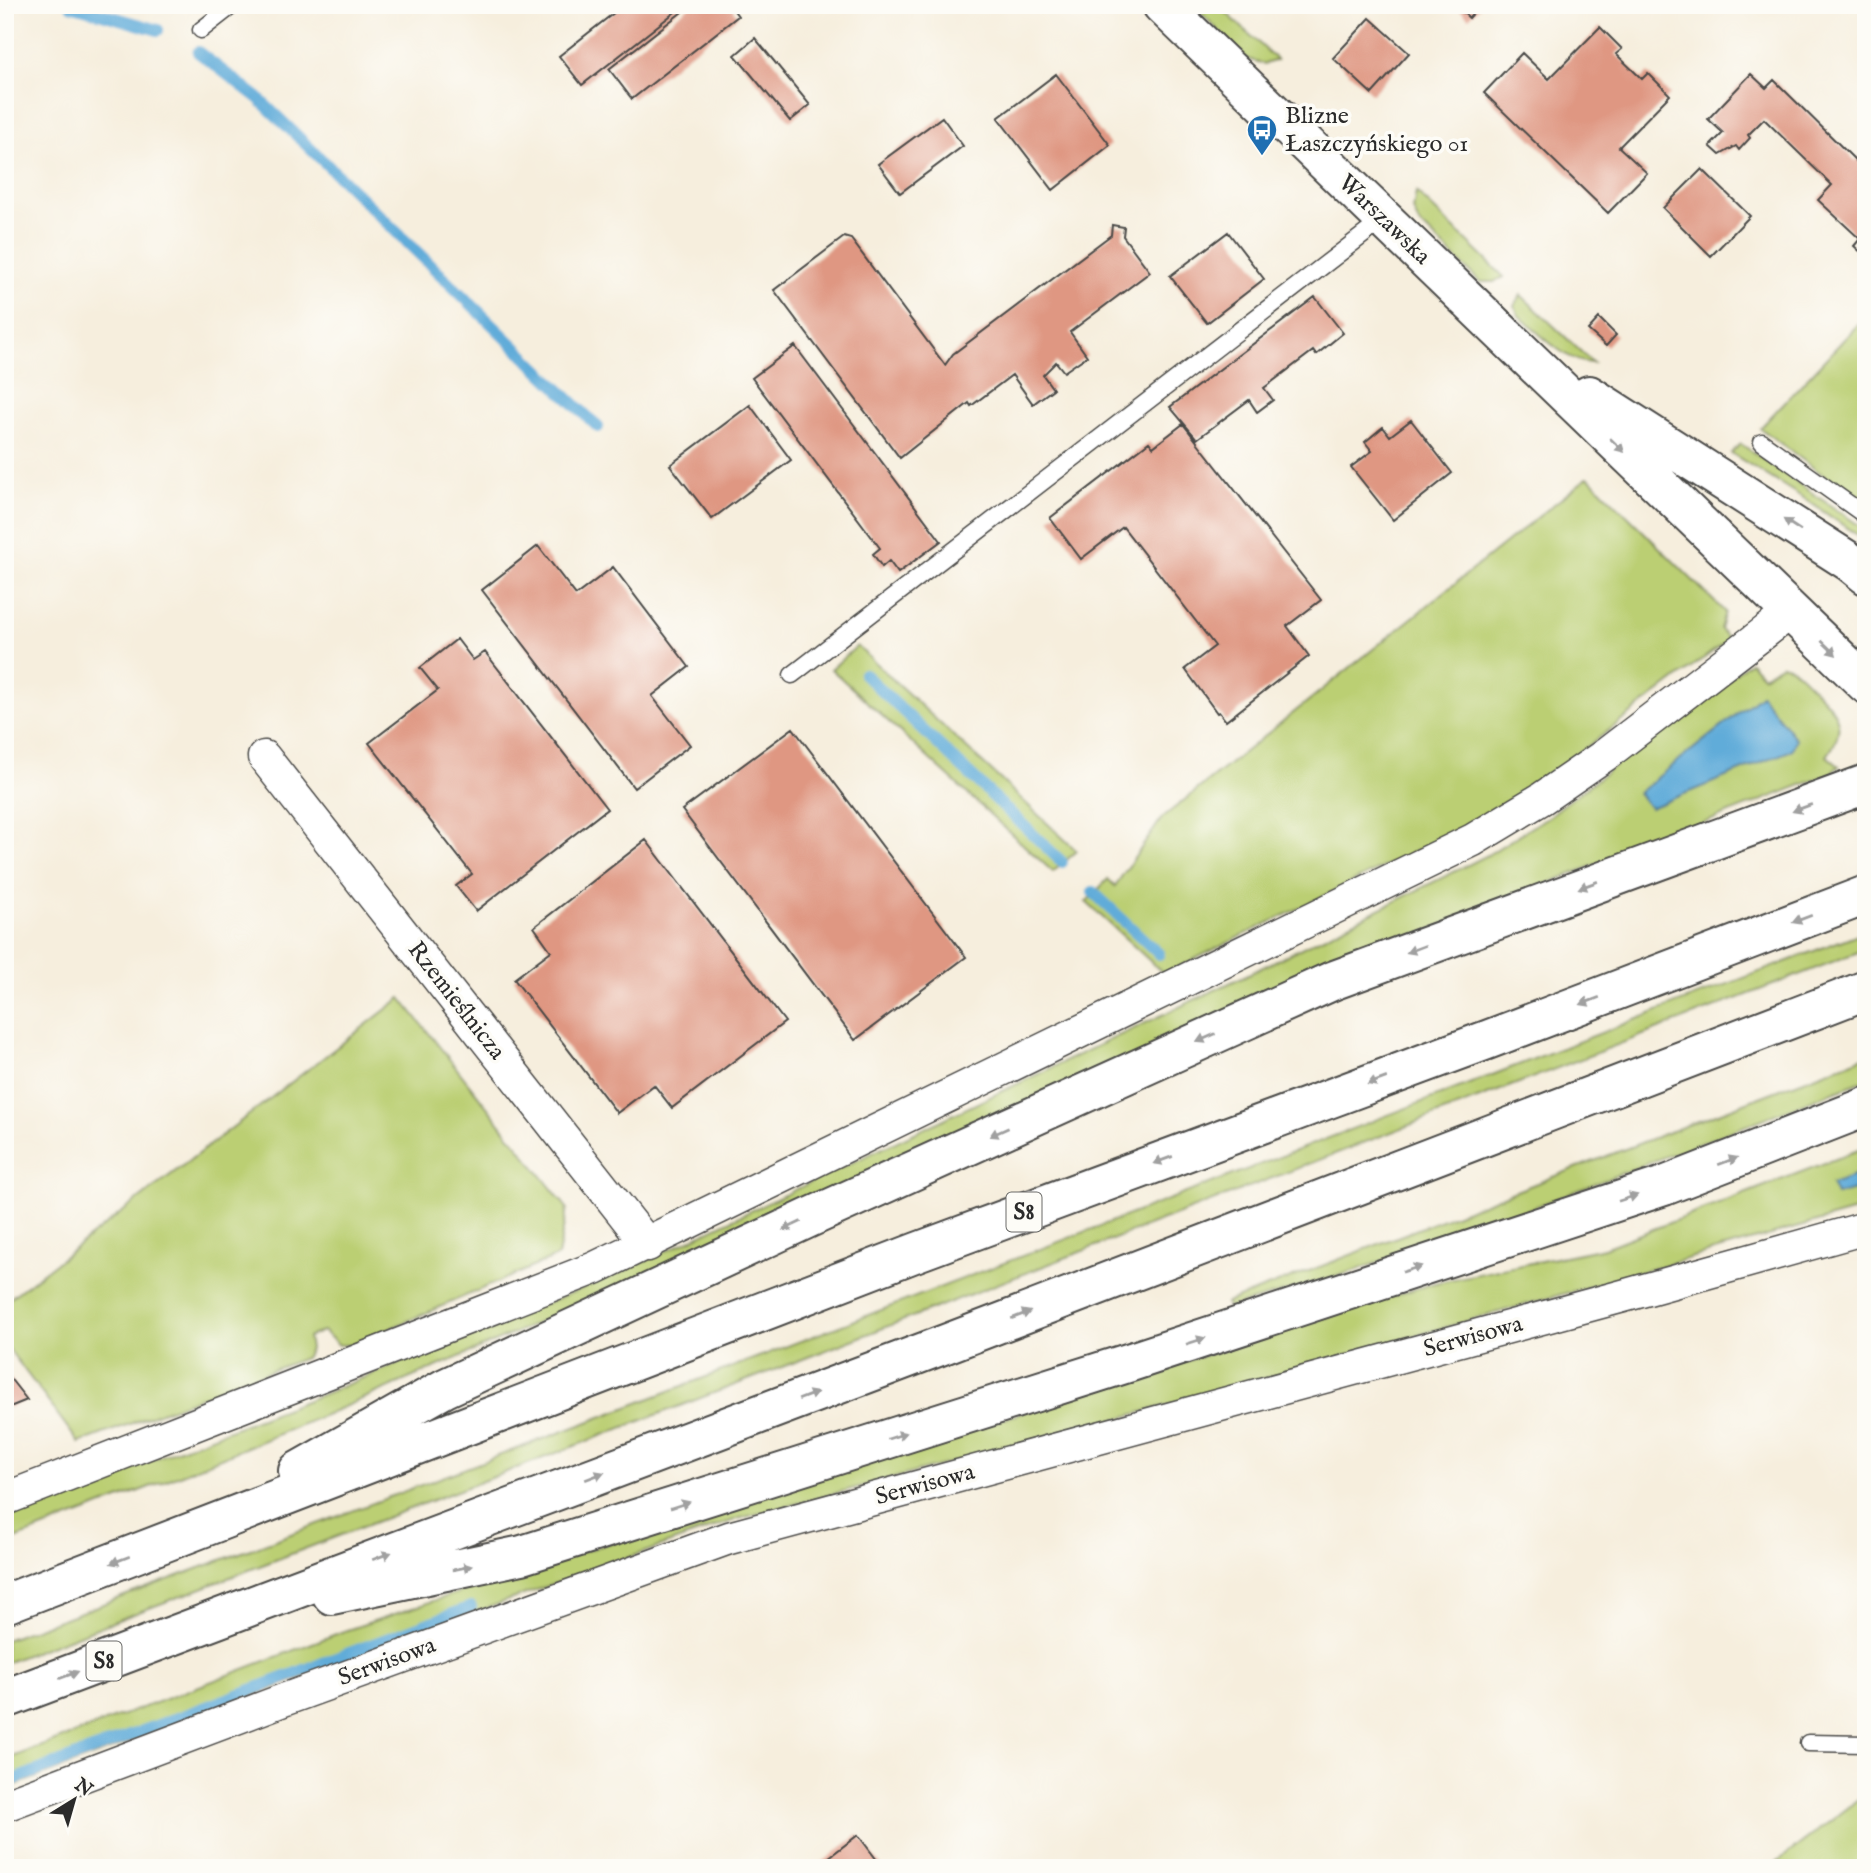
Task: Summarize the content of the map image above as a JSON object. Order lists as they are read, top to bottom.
{
  "streets": {
    "main road": ["Warszawska", "S8"],
    "street": ["Rzemieślnicza", "Serwisowa"]
  },
  "places": {
    "bus stop": ["Blizne Łaszczyńskiego 01"]
  },
  "north": "top right"
}
